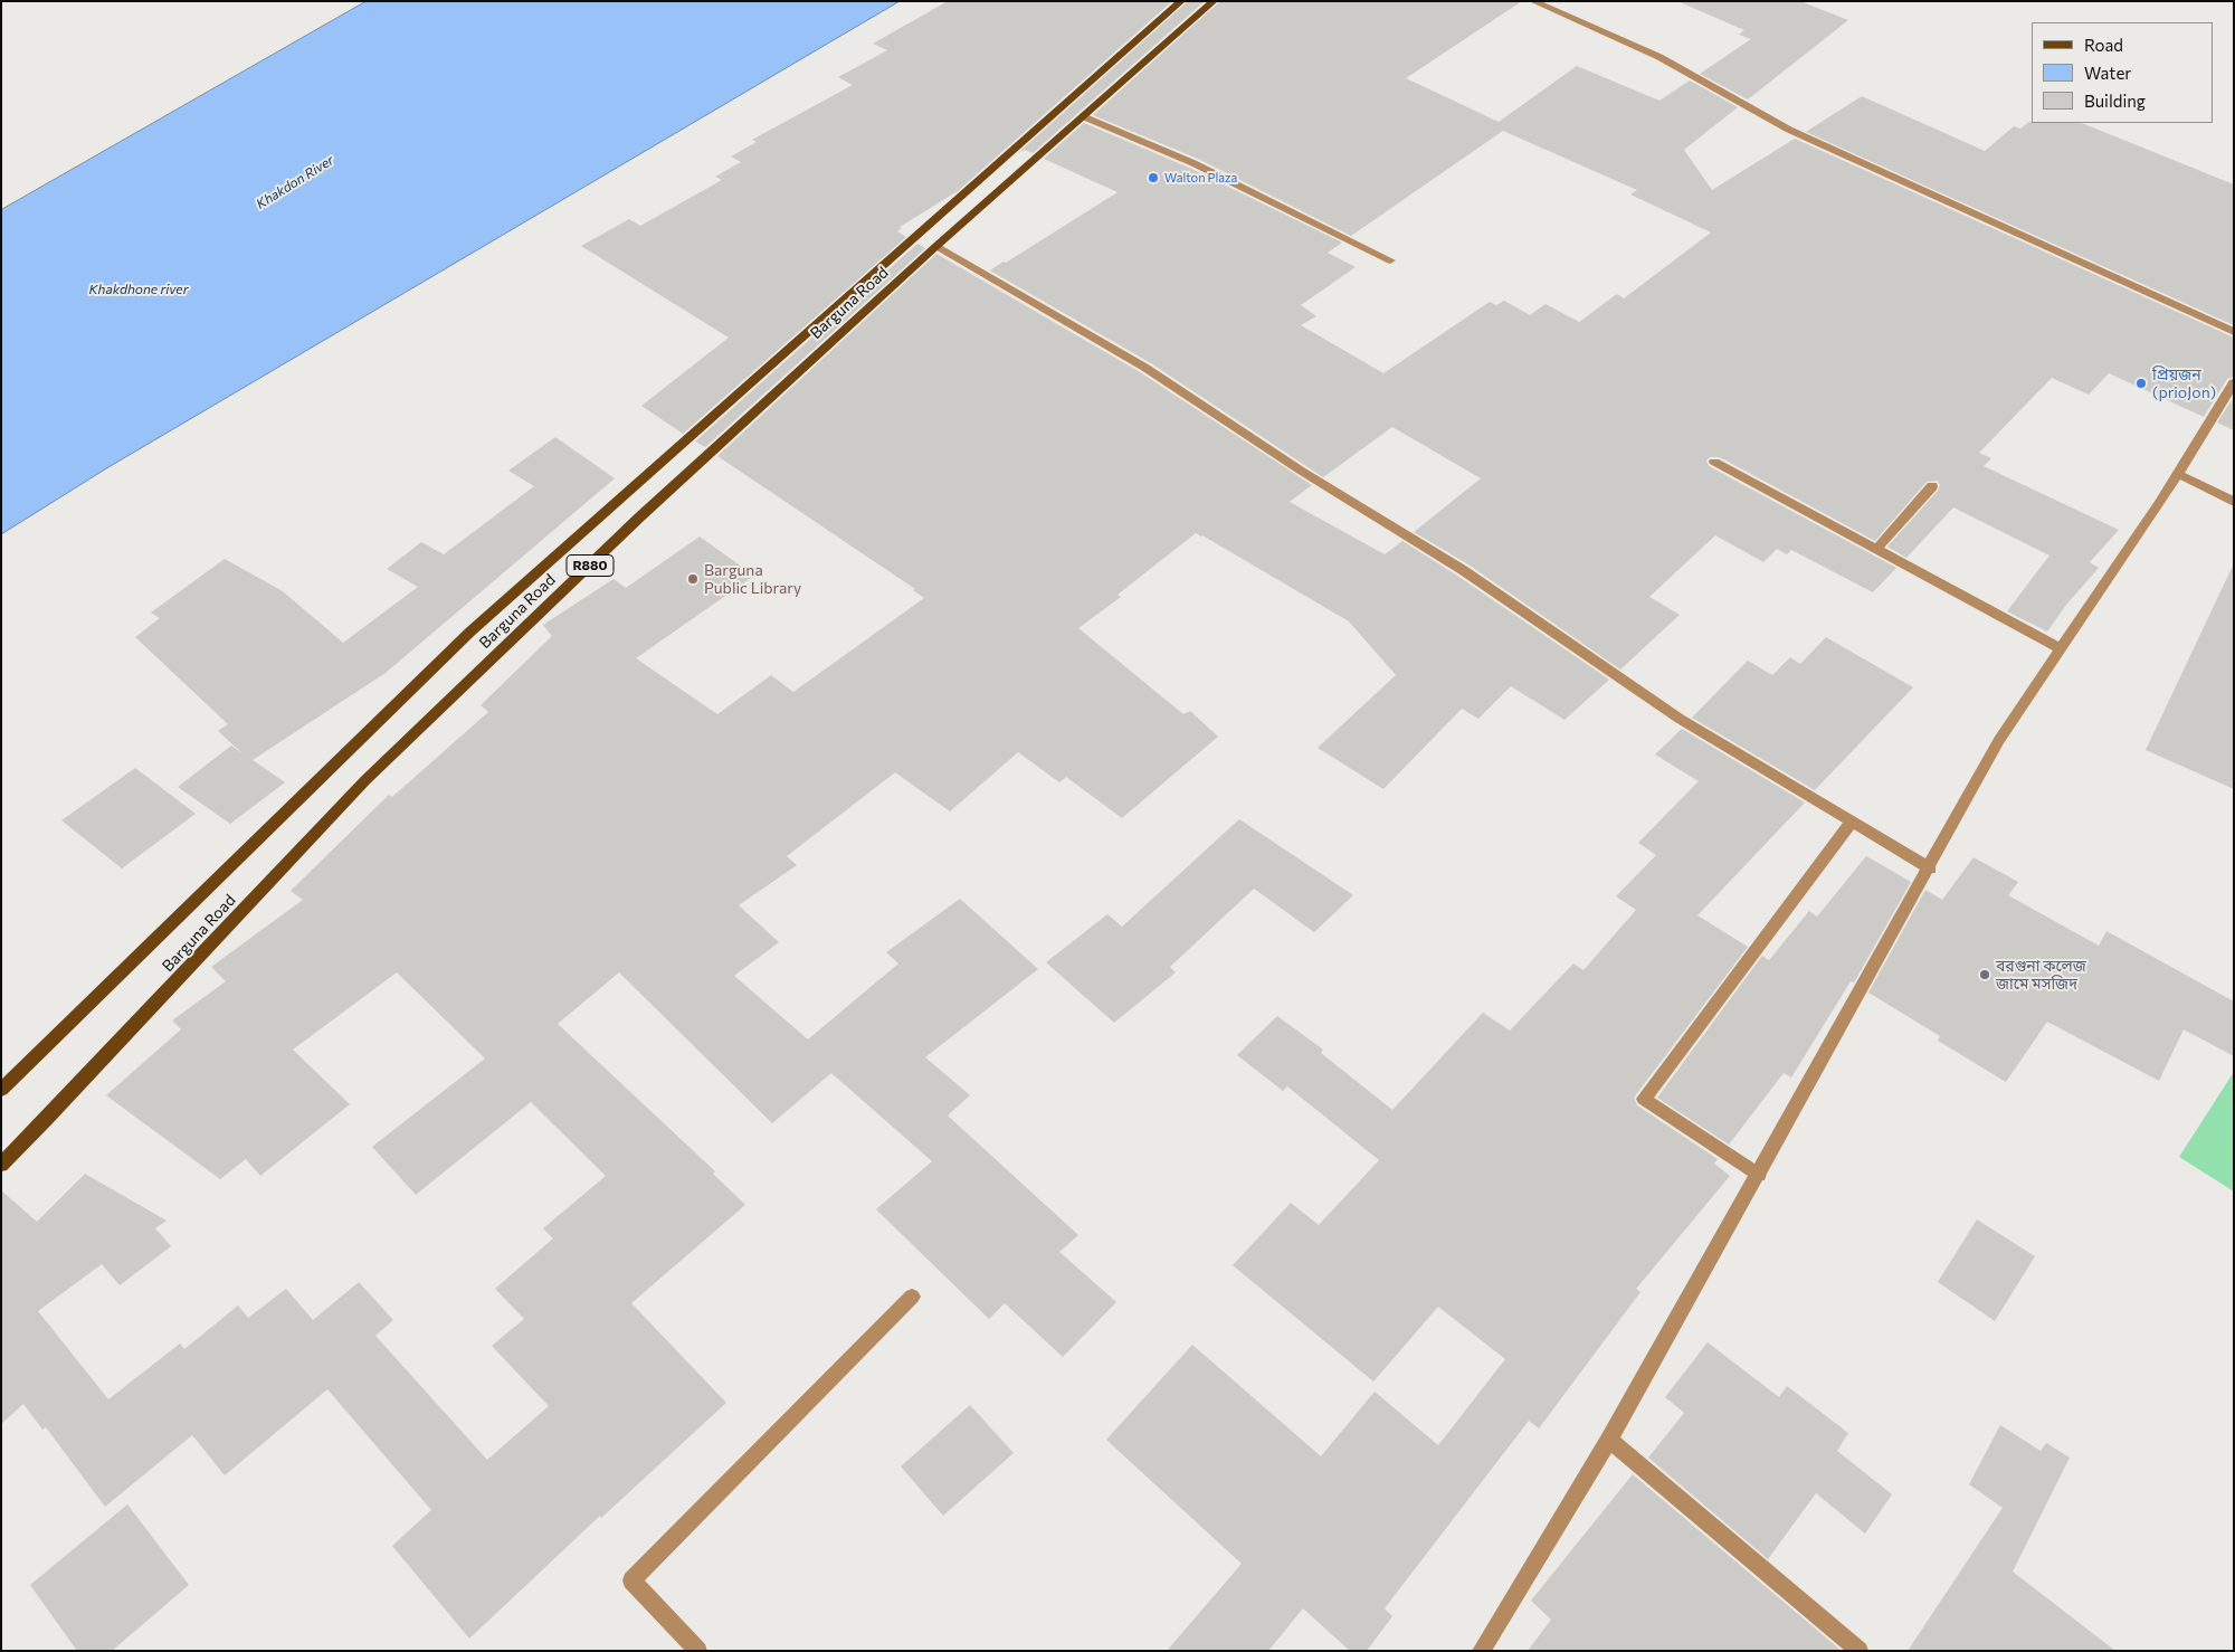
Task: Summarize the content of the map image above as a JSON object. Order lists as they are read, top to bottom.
{
  "streets": {
    "main road": ["Barguna Road", "R880"]
  },
  "water": ["Khakdon River", "Khakdhone river"],
  "places": [
    "Walton Plaza",
    "প্রিয়জন (prioJon)",
    "Barguna Public Library",
    "বরগুনা কলেজ জামে মসজিদ"
  ],
  "legend": ["Road", "Water", "Building"]
}
